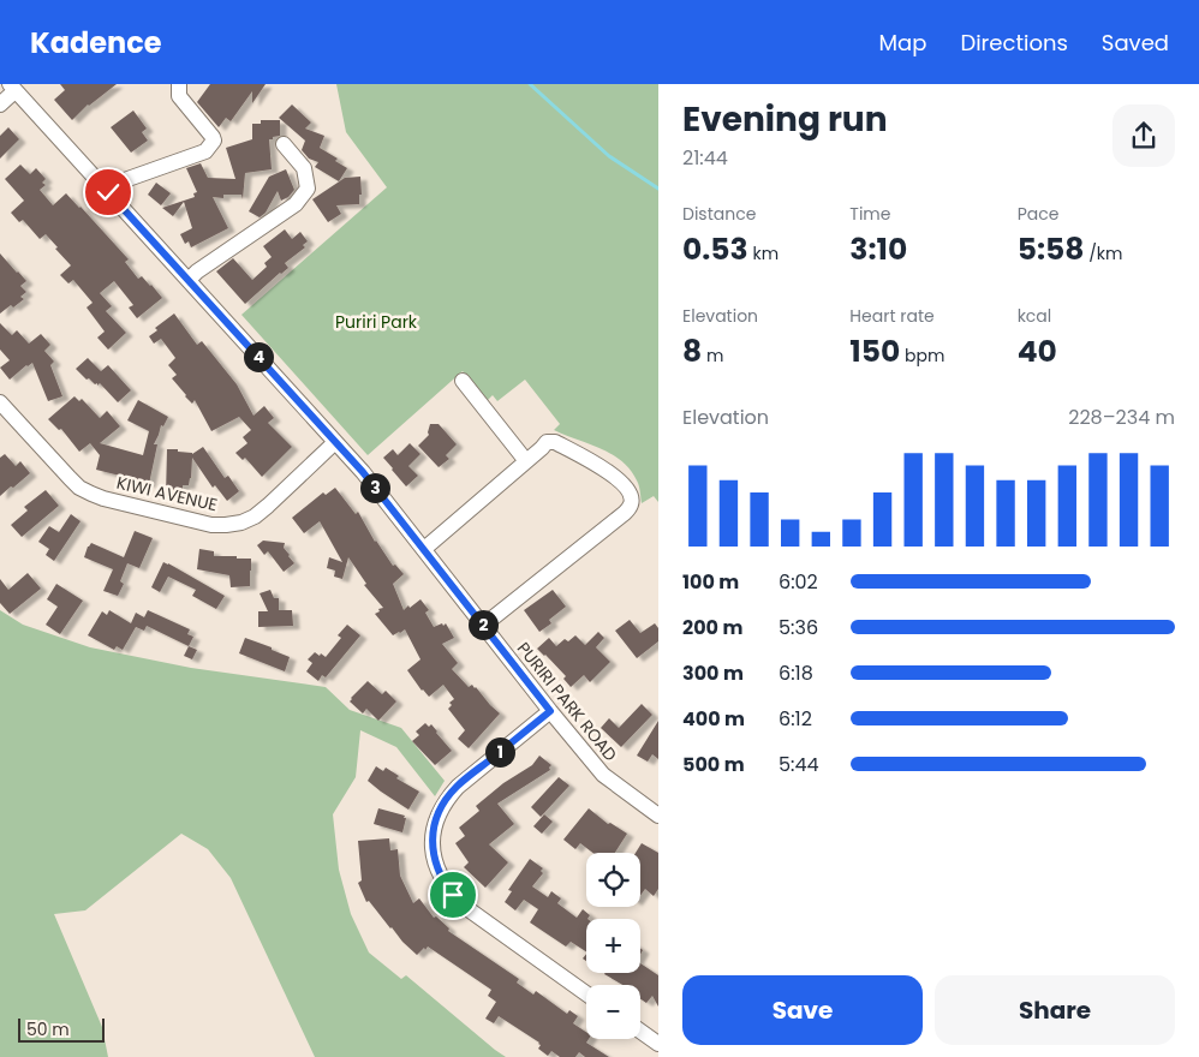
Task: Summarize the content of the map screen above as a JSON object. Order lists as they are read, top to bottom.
{
  "streets": {
    "street": ["KIWI AVENUE", "PURIRI PARK ROAD"]
  },
  "crossings": [
    ["KIWI AVENUE", "PURIRI PARK ROAD"]
  ],
  "parks": ["Puriri Park"],
  "scale_bar": "50 m",
  "page": {
    "header": "Kadence",
    "nav": ["Map", "Directions", "Saved"],
    "heading": ["Evening run", "21:44"],
    "stats": [
      ["Distance", "0.53 km"],
      ["Time", "3:10"],
      ["Pace", "5:58 /km"],
      ["Elevation", "8 m"],
      ["Heart rate", "150 bpm"],
      ["kcal", "40"]
    ],
    "pins": [
      "4",
      "3",
      "2",
      "1"
    ],
    "chart": ["Elevation", "228–234 m"],
    "list": [
      {
        "name": "100 m",
        "note": "6:02"
      },
      {
        "name": "200 m",
        "note": "5:36"
      },
      {
        "name": "300 m",
        "note": "6:18"
      },
      {
        "name": "400 m",
        "note": "6:12"
      },
      {
        "name": "500 m",
        "note": "5:44"
      }
    ],
    "map_buttons": ["+", "−"],
    "buttons": ["Save", "Share"],
    "scale": "50 m"
  }
}
